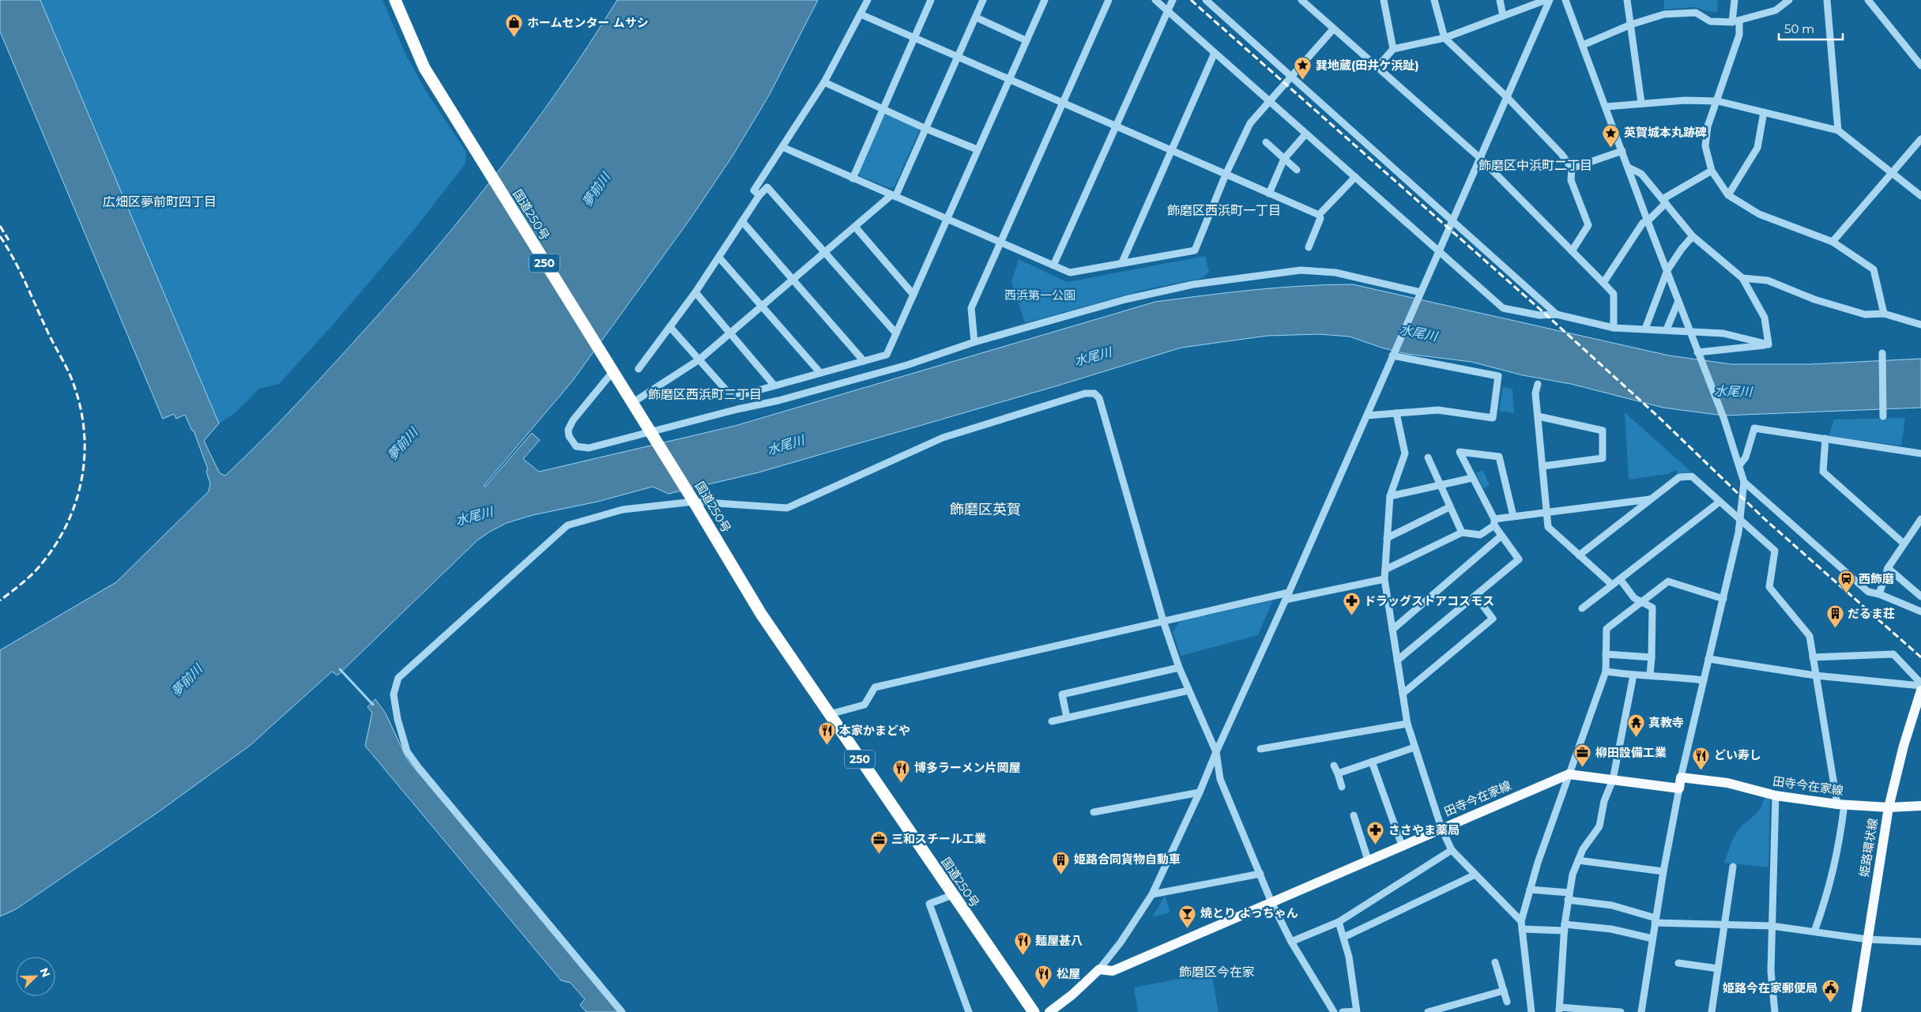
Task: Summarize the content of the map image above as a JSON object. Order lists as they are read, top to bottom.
{
  "streets": {
    "highway": ["国道250号", "250"],
    "main road": ["田寺今在家線", "姫路環状線"]
  },
  "crossings": [
    ["田寺今在家線", "姫路環状線"]
  ],
  "districts": [
    "飾磨区中浜町二丁目",
    "広畑区夢前町四丁目",
    "飾磨区西浜町一丁目",
    "飾磨区西浜町三丁目",
    "飾磨区英賀",
    "飾磨区今在家"
  ],
  "water": ["夢前川", "水尾川"],
  "parks": ["西浜第一公園"],
  "places": {
    "shop": ["ホームセンター ムサシ"],
    "place": ["巽地蔵(田井ケ浜趾)", "英賀城本丸跡碑"],
    "station": ["西飾磨"],
    "pharmacy": ["ドラッグストアコスモス", "ささやま薬局"],
    "building": ["だるま荘", "姫路合同貨物自動車"],
    "temple": ["真教寺"],
    "restaurant": [
      "本家かまどや",
      "どい寿し",
      "博多ラーメン片岡屋",
      "麺屋甚八",
      "松屋"
    ],
    "office": ["柳田設備工業", "三和スチール工業"],
    "bar": ["焼とり よっちゃん"],
    "public building": ["姫路今在家郵便局"]
  },
  "scale_bar": "50 m",
  "north": "top right"
}
